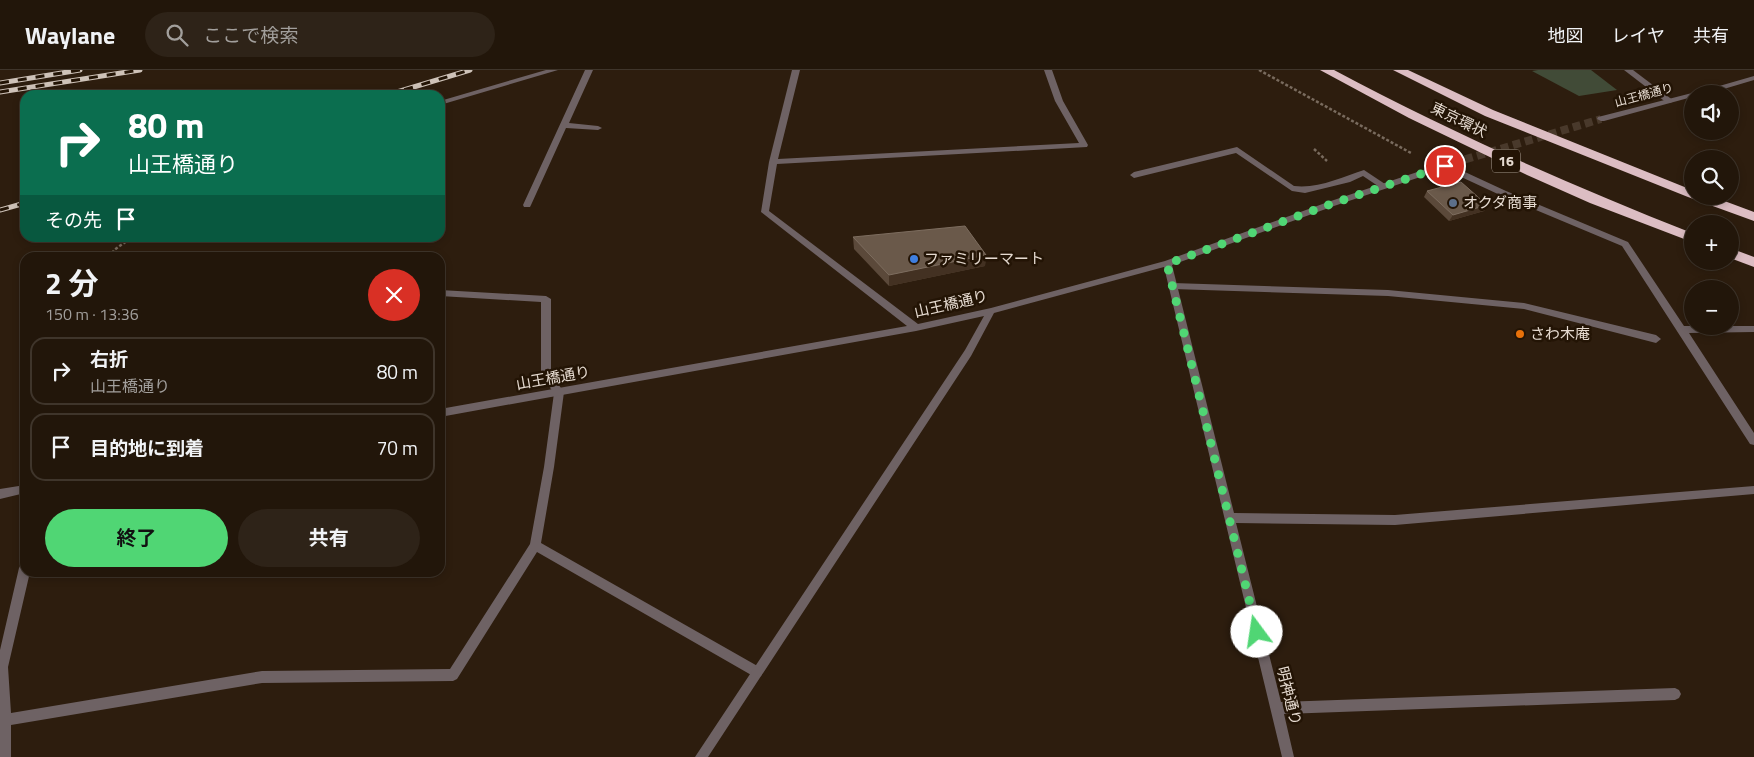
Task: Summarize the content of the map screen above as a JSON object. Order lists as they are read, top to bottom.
{
  "streets": {
    "highway": ["東京環状", "16"],
    "street": ["山王橋通り", "明神通り"]
  },
  "crossings": [
    ["山王橋通り", "明神通り"]
  ],
  "places": ["オクダ商事", "ファミリーマート", "さわ木庵"],
  "page": {
    "header": "Waylane",
    "search": "ここで検索",
    "nav": ["地図", "レイヤ", "共有"],
    "map_buttons": ["+", "−"],
    "turn": ["80 m", "山王橋通り"],
    "then": "その先",
    "heading": ["2 分", "150 m · 13:36"],
    "list": [
      {
        "name": "右折",
        "note": "山王橋通り",
        "value": "80 m"
      },
      {
        "name": "目的地に到着",
        "value": "70 m"
      }
    ],
    "buttons": ["終了", "共有"]
  }
}
